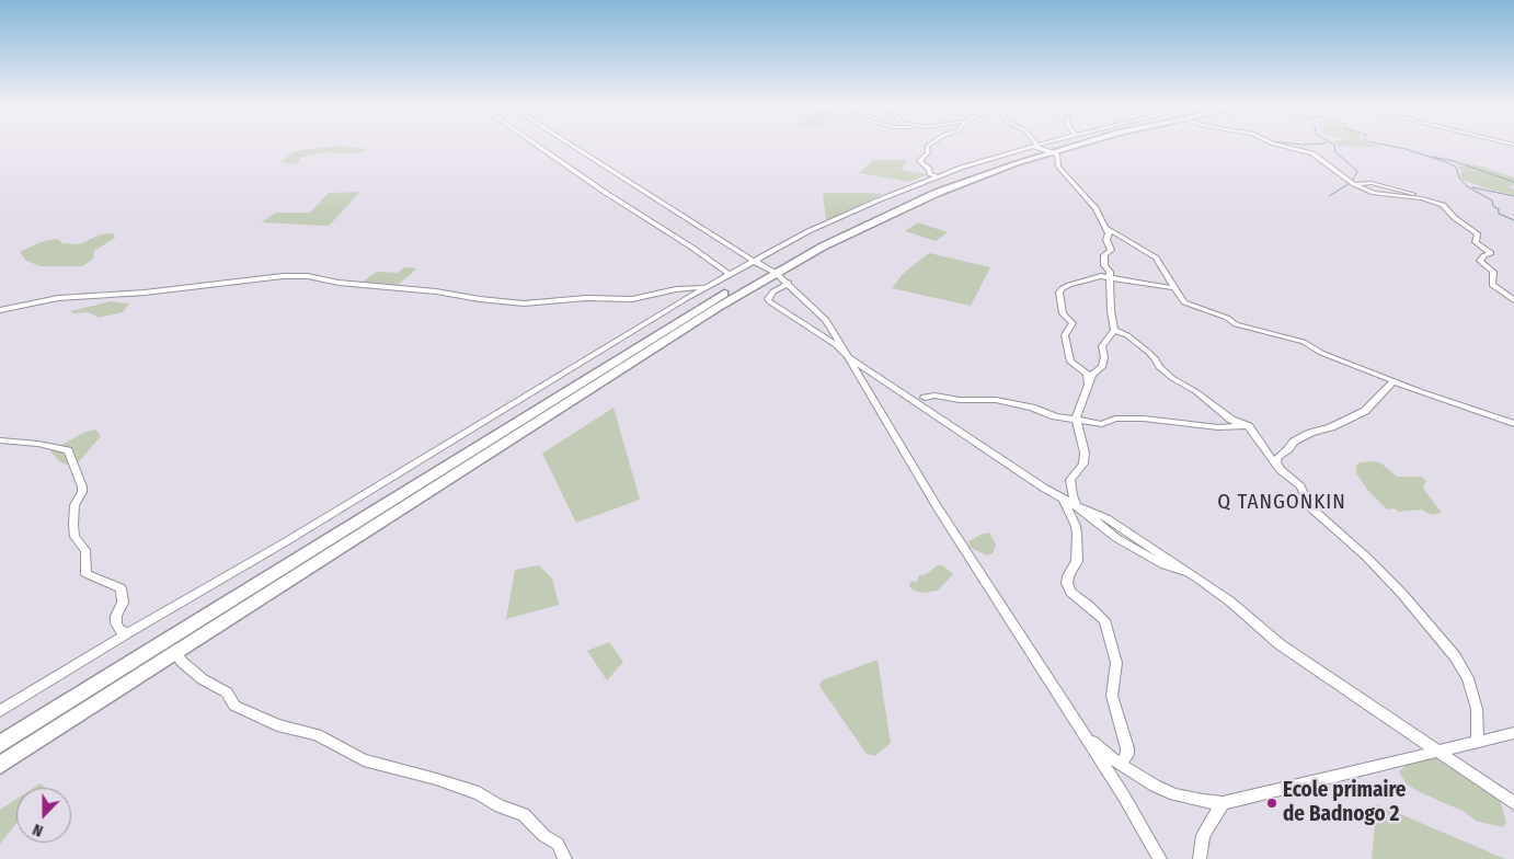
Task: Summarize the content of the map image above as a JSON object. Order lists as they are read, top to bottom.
{
  "districts": ["Q TANGONKIN"],
  "places": ["Ecole primaire de Badnogo 2"],
  "north": "bottom"
}
